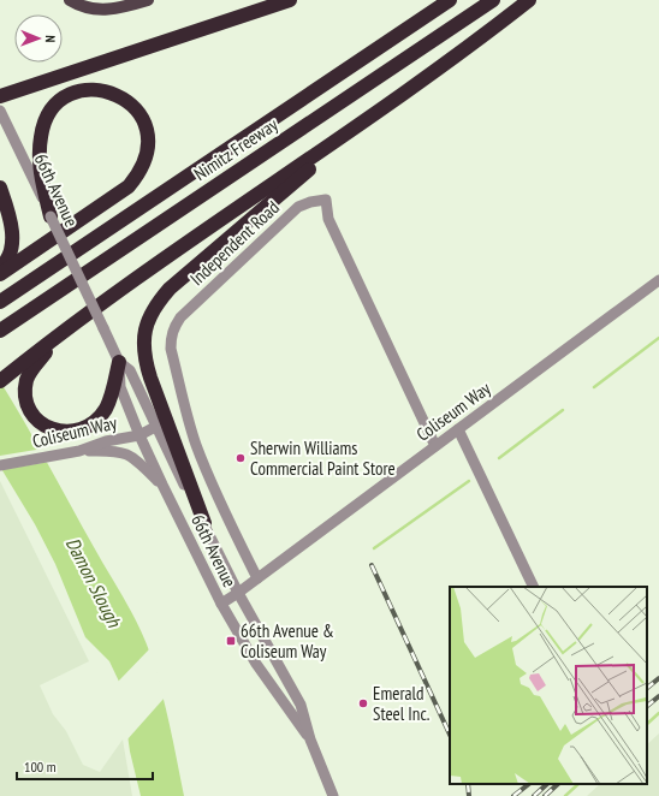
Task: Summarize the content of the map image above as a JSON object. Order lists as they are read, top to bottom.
{
  "streets": {
    "highway": ["Nimitz Freeway"],
    "street": ["66th Avenue", "Independent Road", "Coliseum Way"]
  },
  "crossings": [
    ["66th Avenue", "Coliseum Way"],
    ["Independent Road", "Coliseum Way"]
  ],
  "water": ["Damon Slough"],
  "places": {
    "other": ["Sherwin Williams Commercial Paint Store", "Emerald Steel Inc."],
    "transit": ["66th Avenue & Coliseum Way"]
  },
  "scale_bar": "100 m",
  "north": "right"
}
